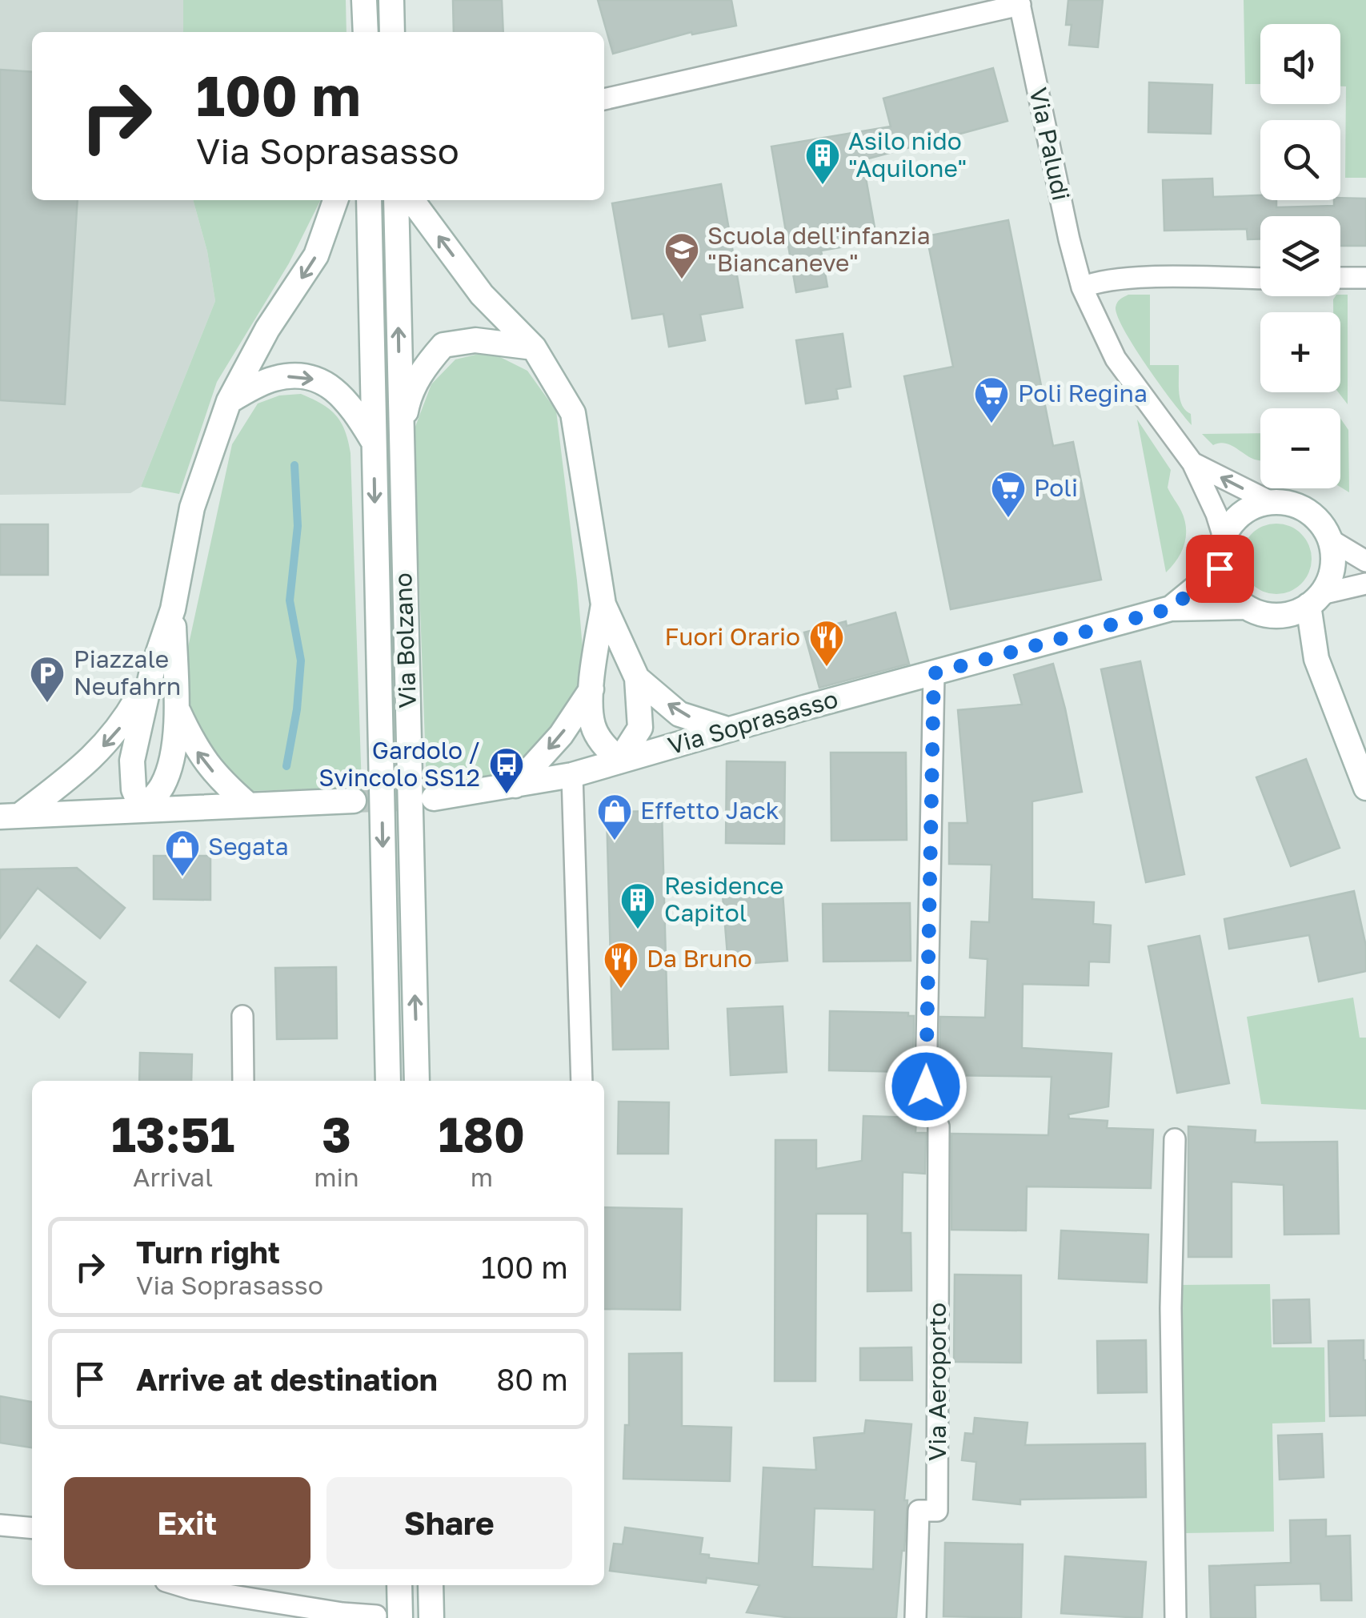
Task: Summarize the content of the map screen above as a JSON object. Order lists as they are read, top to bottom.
{
  "streets": {
    "main road": ["Via Bolzano", "Via Soprasasso"],
    "street": ["Via Paludi", "Via Aeroporto"]
  },
  "crossings": [
    ["Via Paludi", "Via Soprasasso"]
  ],
  "places": {
    "building": ["Asilo nido \"Aquilone\"", "Residence Capitol"],
    "school or university": ["Scuola dell'infanzia \"Biancaneve\""],
    "supermarket": ["Poli Regina", "Poli"],
    "restaurant": ["Fuori Orario", "Da Bruno"],
    "parking": ["Piazzale Neufahrn"],
    "bus stop": ["Gardolo / Svincolo SS12"],
    "shop": ["Effetto Jack", "Segata"]
  },
  "page": {
    "map_buttons": ["+", "−"],
    "turn": ["100 m", "Via Soprasasso"],
    "eta": [
      "13:51",
      "Arrival",
      "3",
      "min",
      "180",
      "m"
    ],
    "list": [
      {
        "name": "Turn right",
        "note": "Via Soprasasso",
        "value": "100 m"
      },
      {
        "name": "Arrive at destination",
        "value": "80 m"
      }
    ],
    "buttons": ["Exit", "Share"]
  }
}
